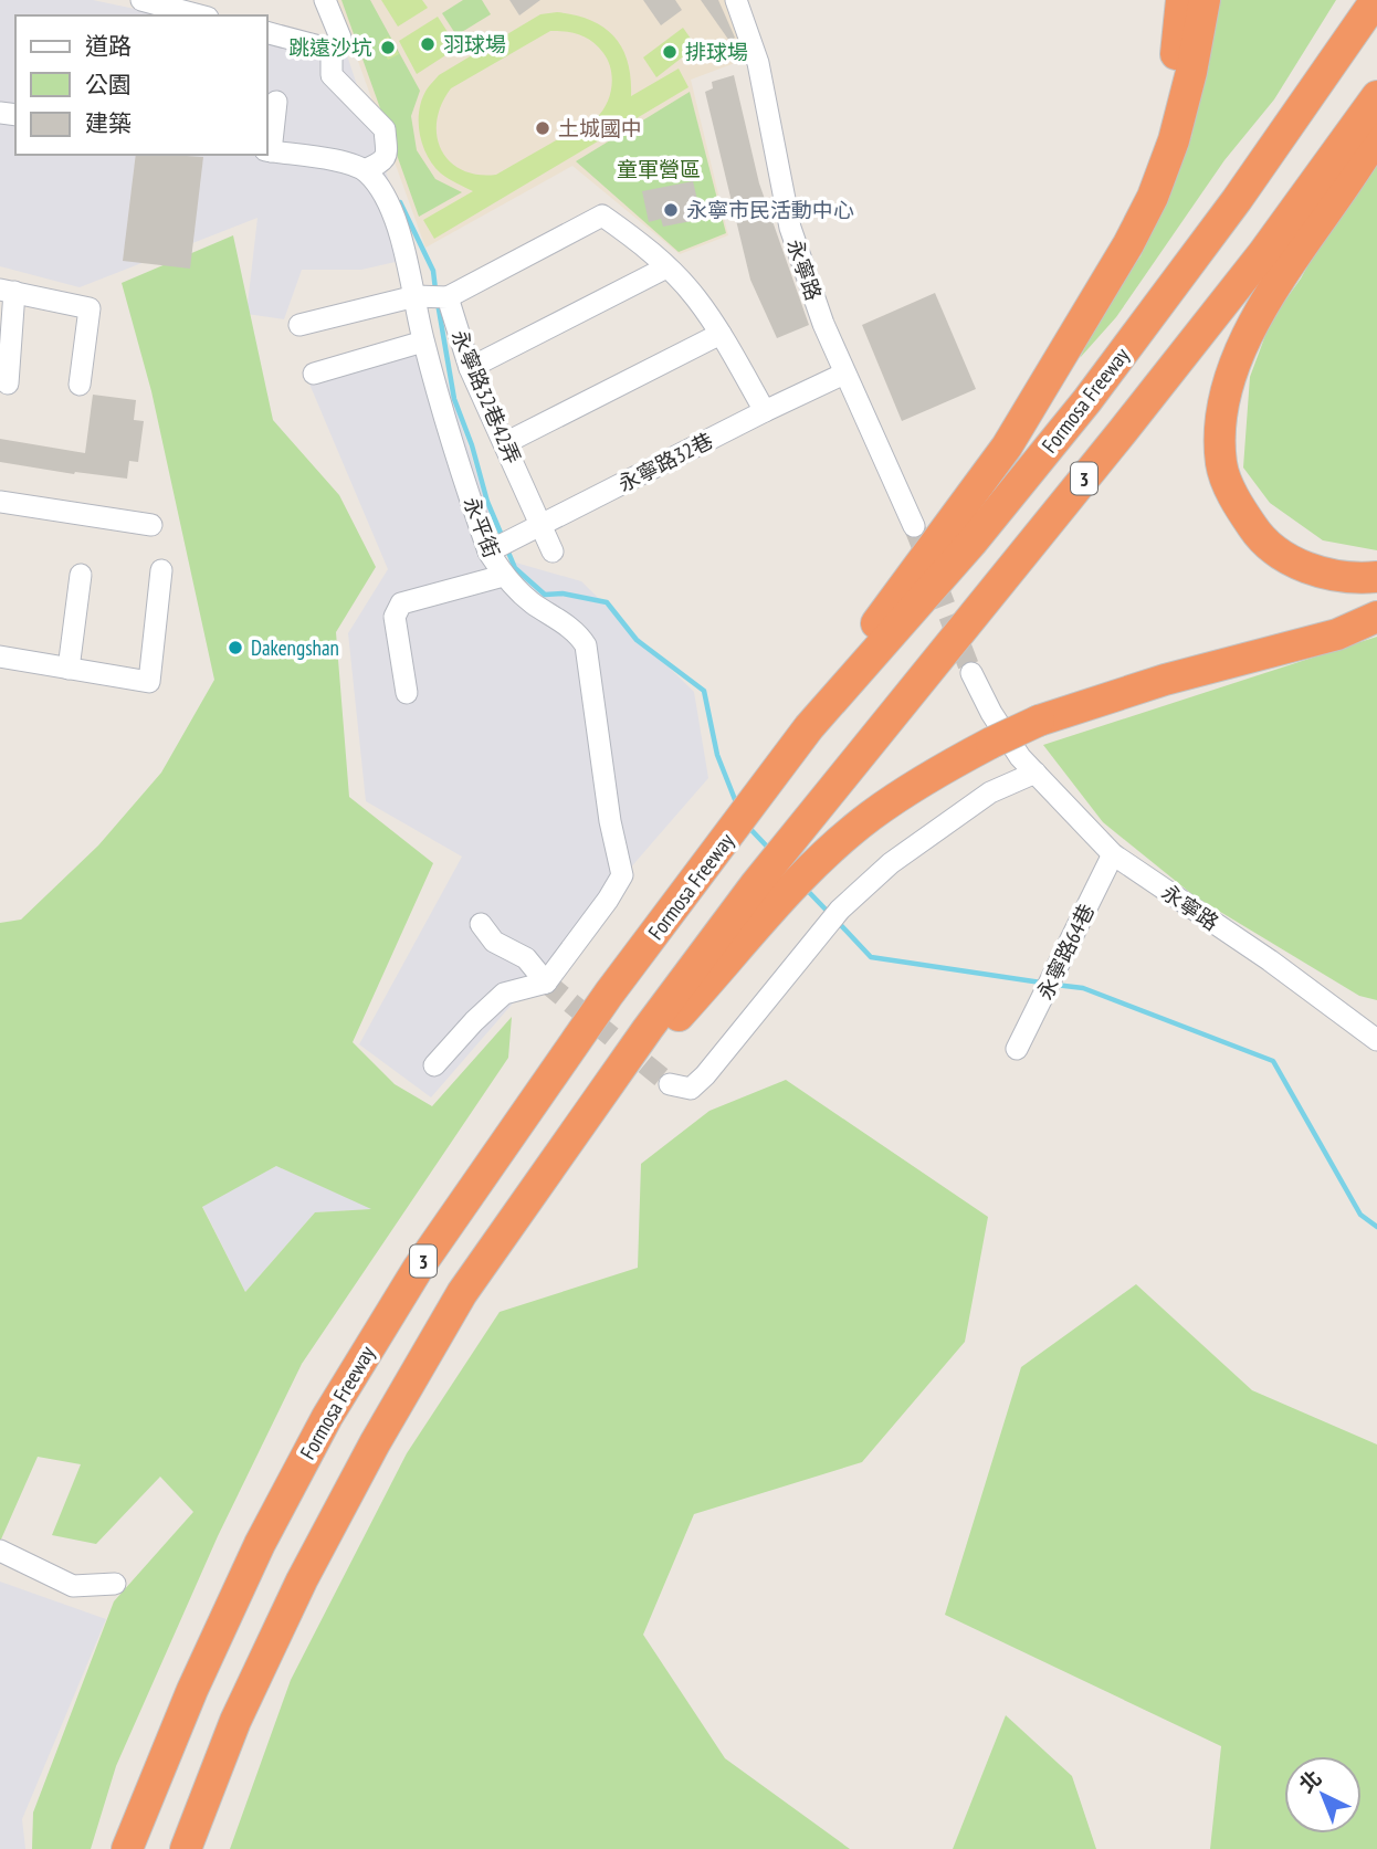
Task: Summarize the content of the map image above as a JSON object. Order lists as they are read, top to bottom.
{
  "streets": {
    "highway": ["Formosa Freeway", "3"],
    "street": [
      "永寧路",
      "永寧路32巷42弄",
      "永寧路32巷",
      "永平街",
      "永寧路64巷"
    ]
  },
  "crossings": [
    ["永寧路", "永寧路32巷"],
    ["永寧路", "永寧路64巷"],
    ["永寧路32巷42弄", "永寧路32巷"],
    ["永寧路32巷", "永平街"]
  ],
  "parks": ["童軍營區"],
  "places": [
    "羽球場",
    "跳遠沙坑",
    "排球場",
    "土城國中",
    "永寧市民活動中心",
    "Dakengshan"
  ],
  "legend": ["道路", "公園", "建築"],
  "north": "top left"
}
